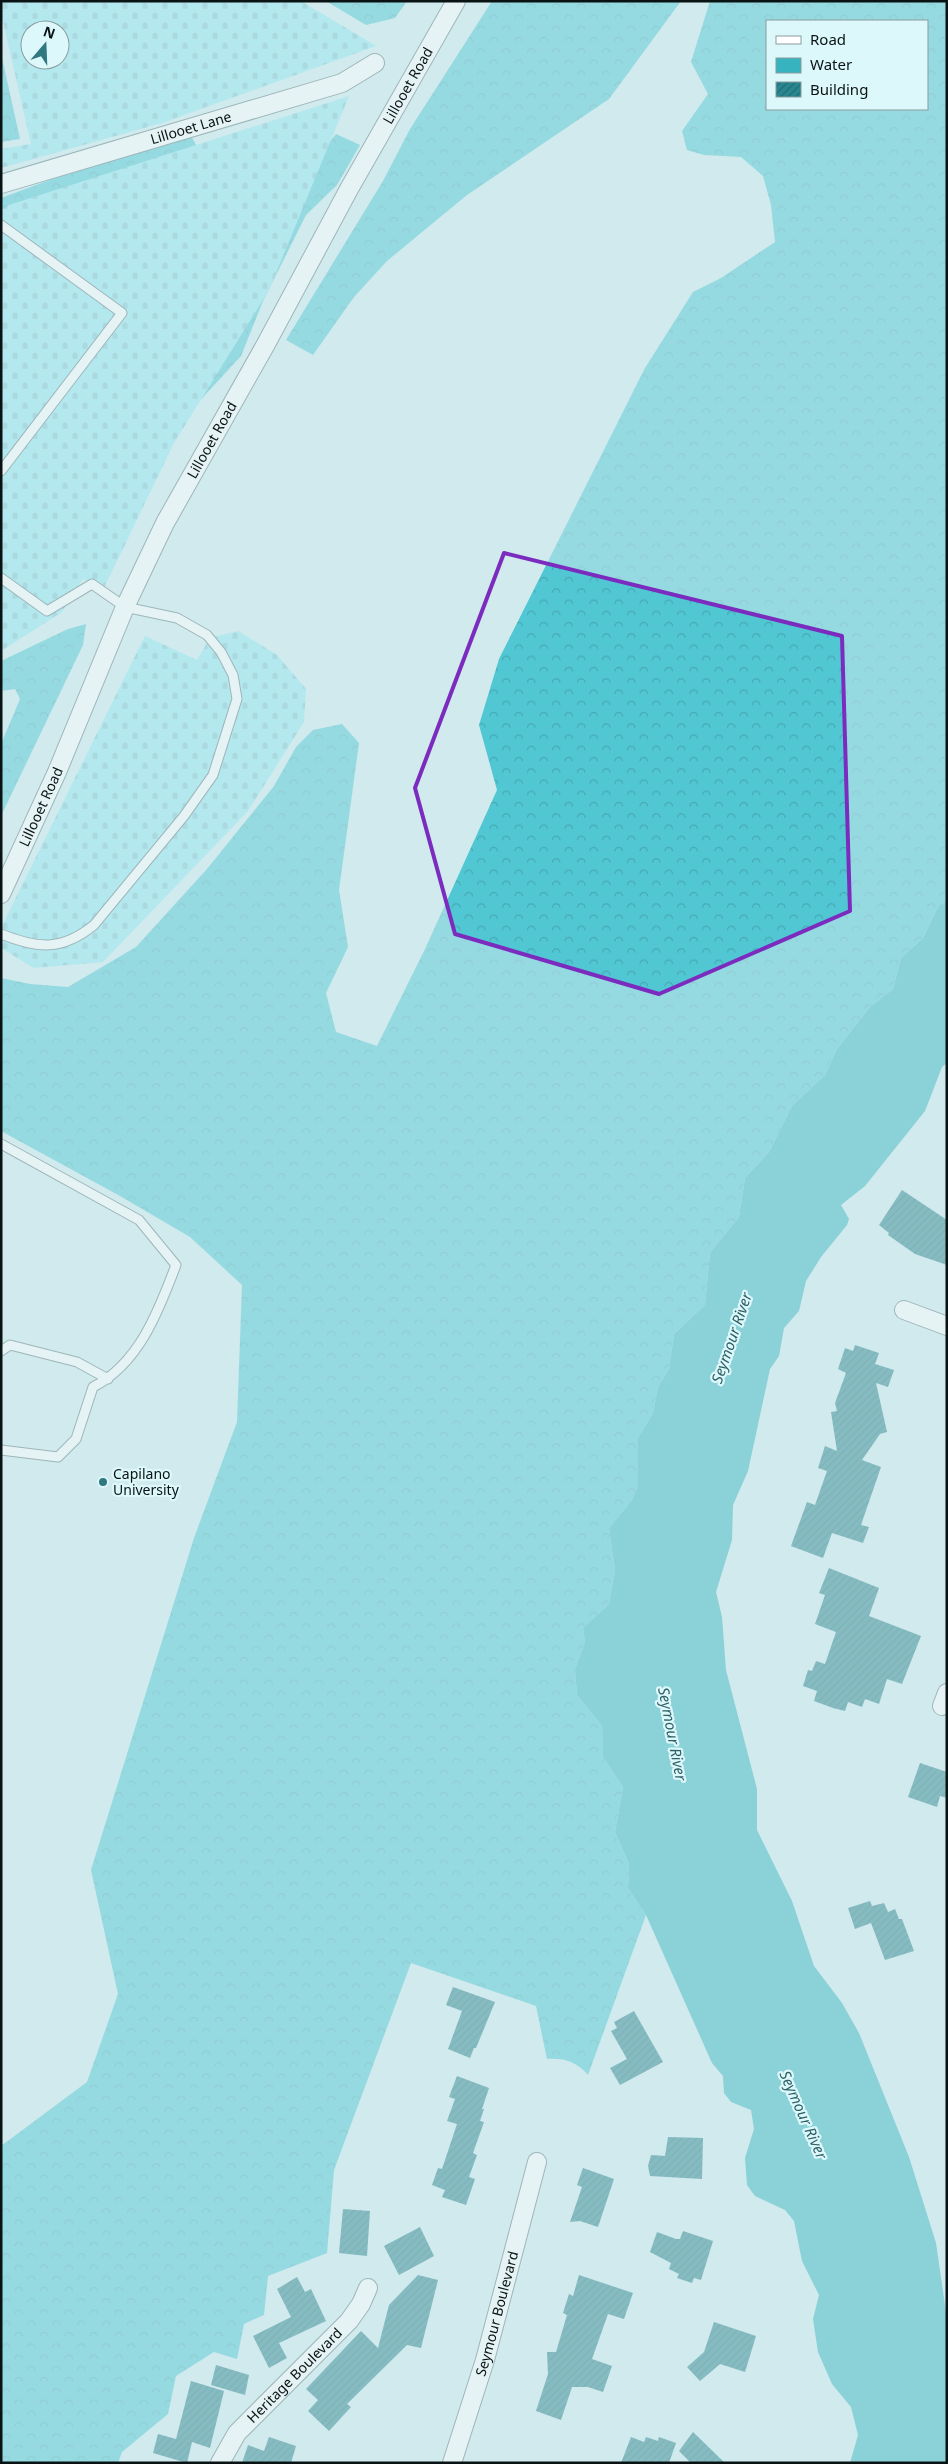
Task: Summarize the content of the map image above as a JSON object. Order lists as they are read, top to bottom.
{
  "streets": {
    "street": [
      "Lillooet Road",
      "Lillooet Lane",
      "Seymour Boulevard",
      "Heritage Boulevard"
    ]
  },
  "water": ["Seymour River"],
  "places": ["Capilano University"],
  "legend": ["Road", "Water", "Building"],
  "north": "top"
}
